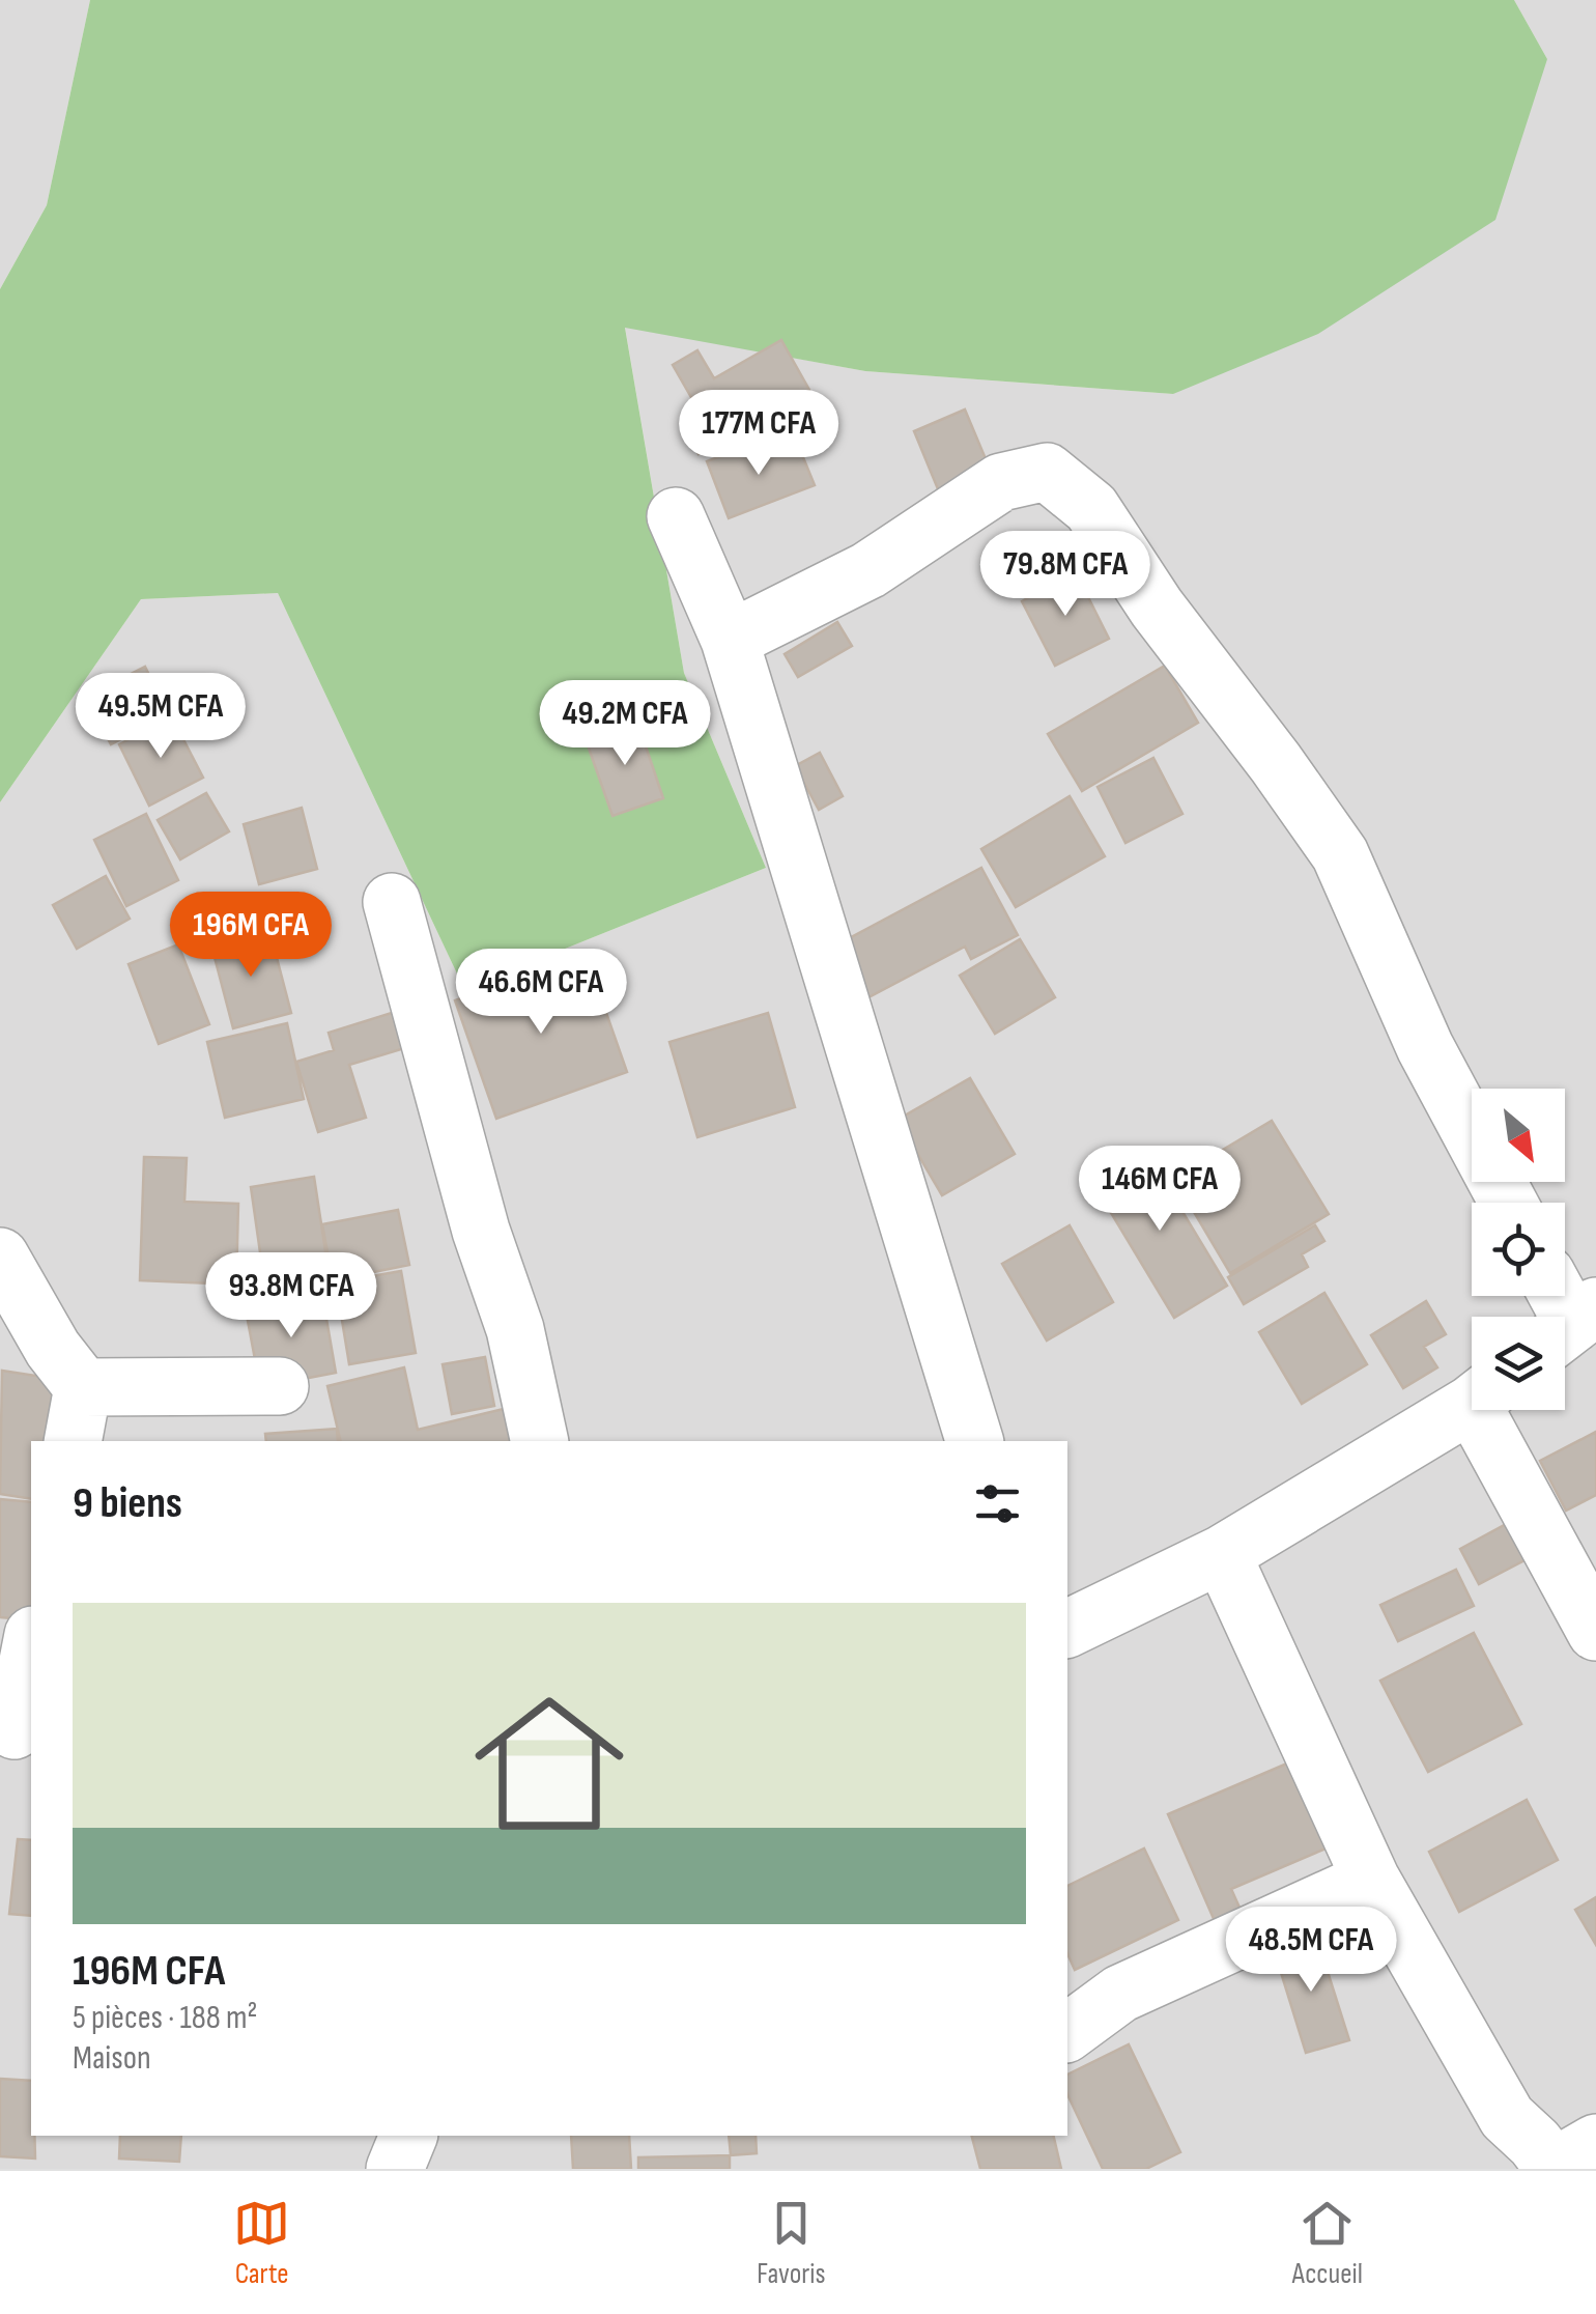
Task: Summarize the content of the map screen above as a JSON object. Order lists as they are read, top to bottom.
{
  "north": "bottom right",
  "page": {
    "price": [
      "177M CFA",
      "79.8M CFA",
      "49.5M CFA",
      "49.2M CFA",
      "196M CFA",
      "46.6M CFA",
      "146M CFA",
      "93.8M CFA",
      "48.5M CFA"
    ],
    "heading": "9 biens",
    "list": [
      {
        "name": "196M CFA",
        "note": "5 pièces · 188 m² · Maison"
      }
    ],
    "tabs": ["Carte", "Favoris", "Accueil"]
  }
}
